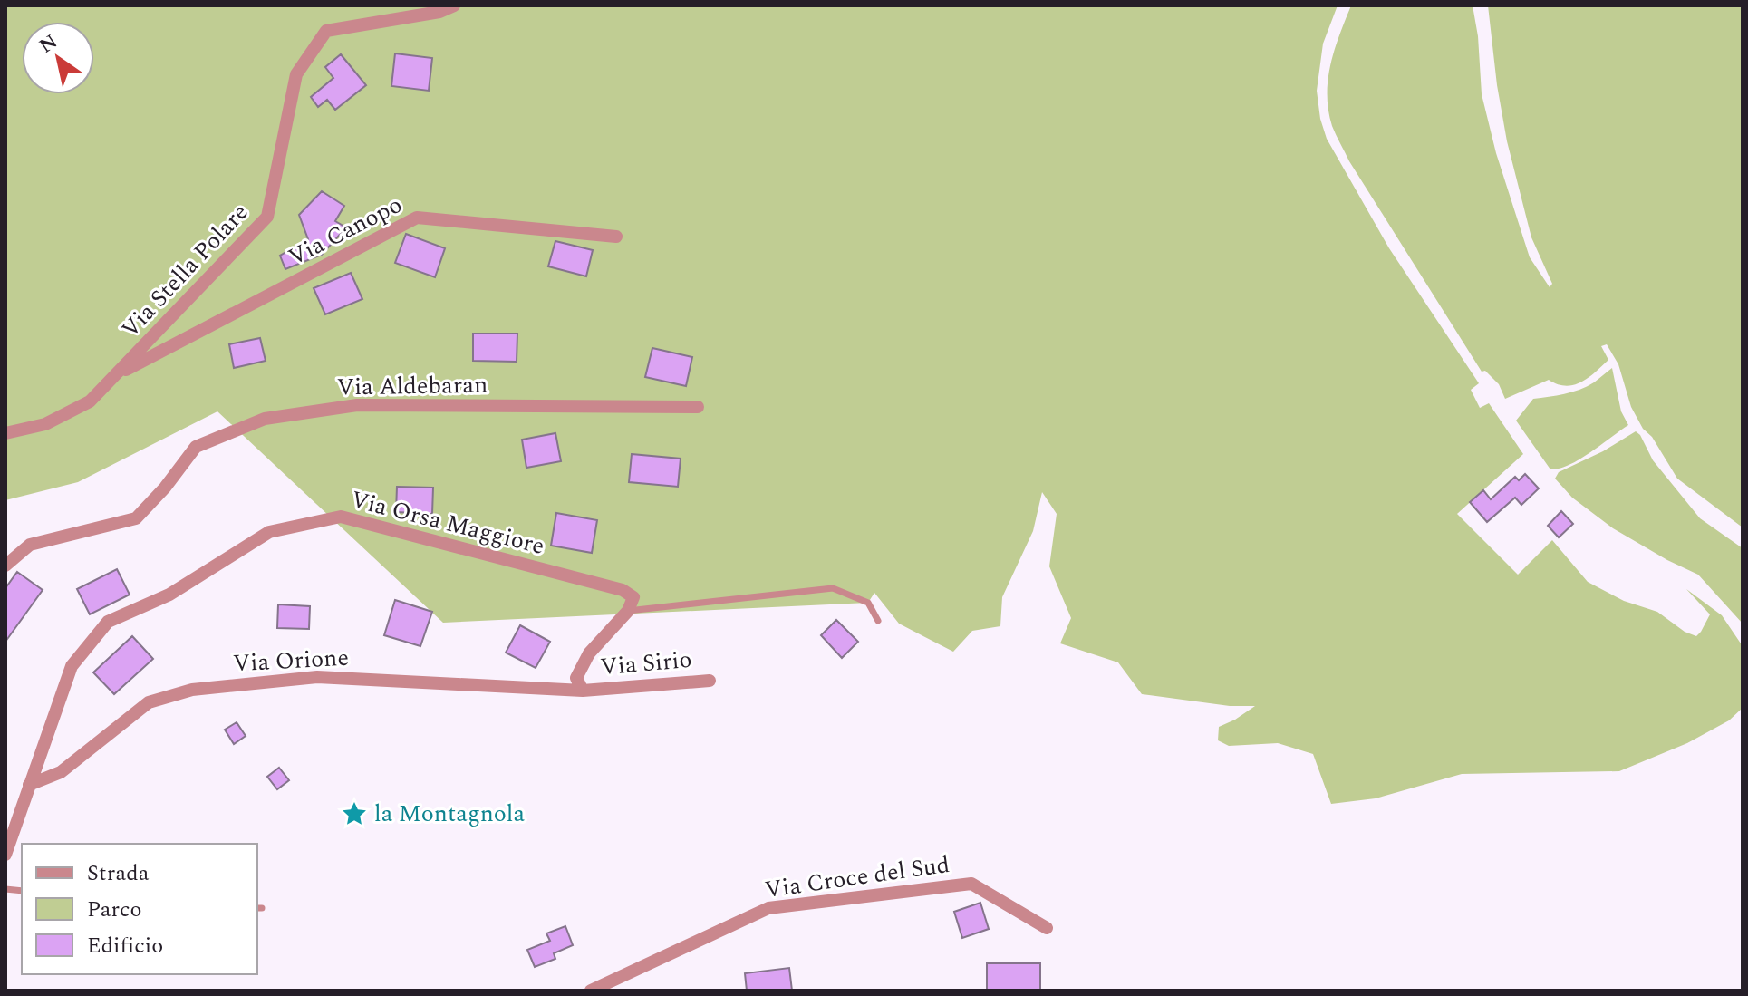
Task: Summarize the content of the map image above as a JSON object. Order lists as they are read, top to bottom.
{
  "streets": {
    "street": [
      "Via Canopo",
      "Via Stella Polare",
      "Via Aldebaran",
      "Via Orsa Maggiore",
      "Via Orione",
      "Via Sirio",
      "Via Croce del Sud"
    ]
  },
  "crossings": [
    ["Via Canopo", "Via Stella Polare"],
    ["Via Orsa Maggiore", "Via Orione"],
    ["Via Orsa Maggiore", "Via Sirio"],
    ["Via Orione", "Via Sirio"]
  ],
  "places": {
    "place": ["la Montagnola"]
  },
  "legend": ["Strada", "Parco", "Edificio"],
  "north": "top left"
}
